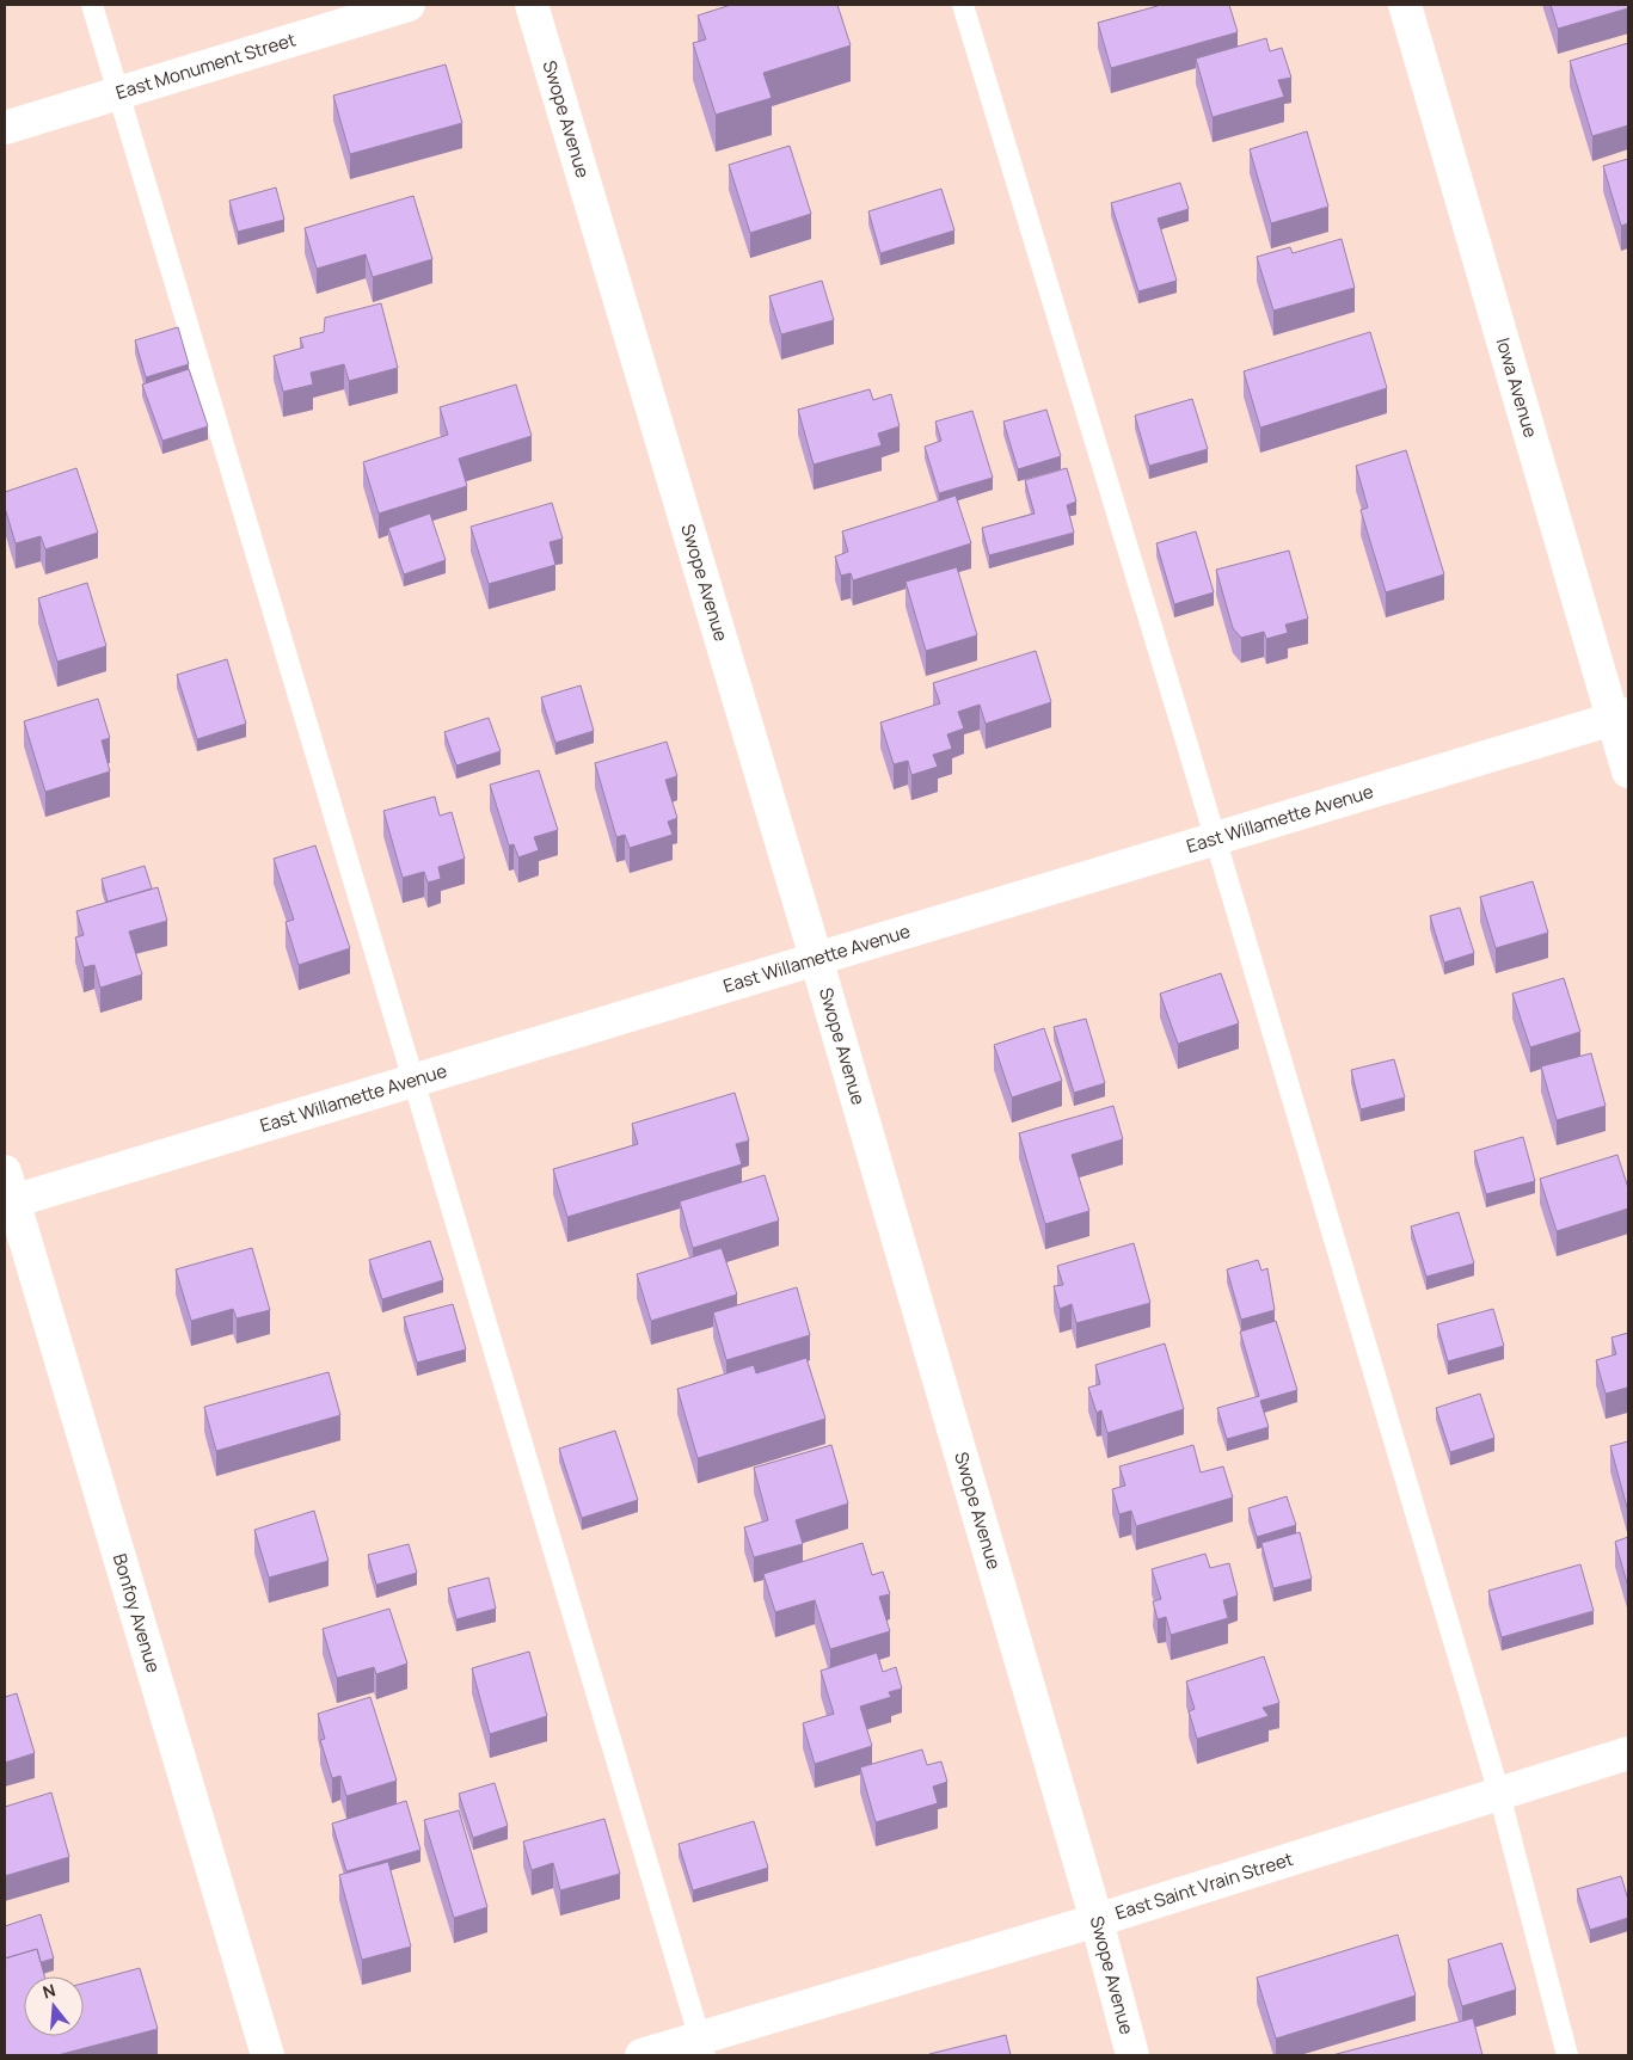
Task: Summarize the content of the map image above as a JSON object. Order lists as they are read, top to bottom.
{
  "streets": {
    "street": [
      "East Monument Street",
      "Swope Avenue",
      "Iowa Avenue",
      "East Willamette Avenue",
      "Bonfoy Avenue",
      "East Saint Vrain Street"
    ]
  },
  "crossings": [
    ["Swope Avenue", "East Willamette Avenue"],
    ["Swope Avenue", "East Saint Vrain Street"],
    ["Iowa Avenue", "East Willamette Avenue"],
    ["East Willamette Avenue", "Bonfoy Avenue"]
  ],
  "north": "top"
}
